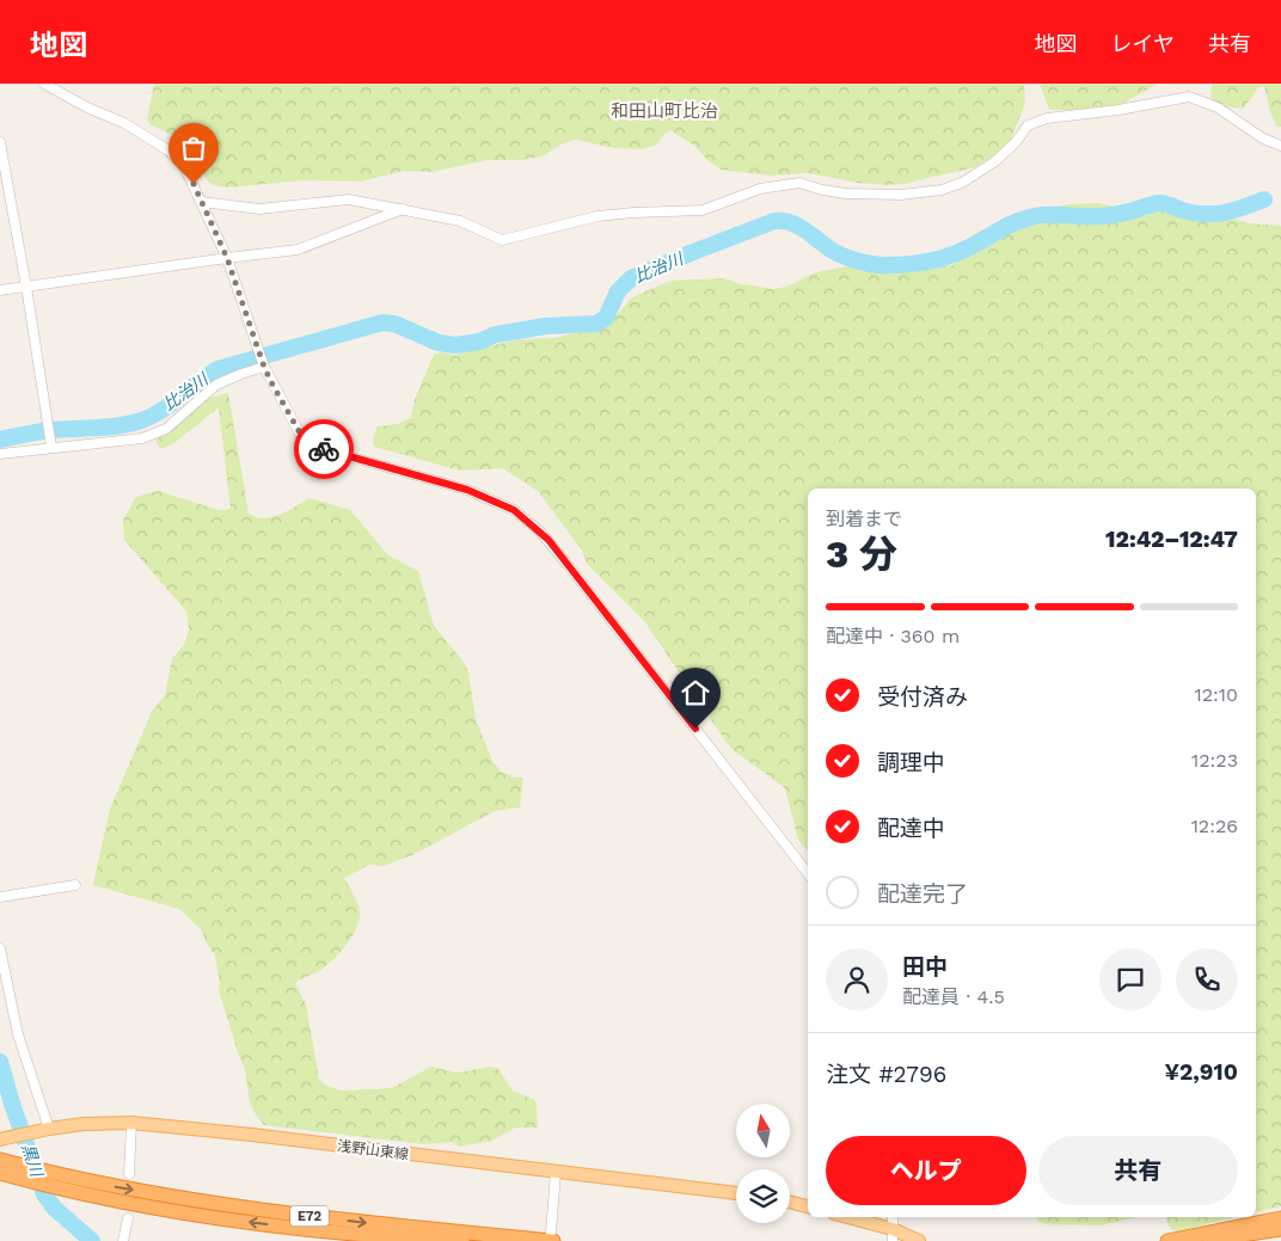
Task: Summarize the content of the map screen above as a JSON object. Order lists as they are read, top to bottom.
{
  "streets": {
    "highway": ["E72"],
    "main road": ["浅野山東線"]
  },
  "districts": ["和田山町比治"],
  "water": ["比治川", "黒川"],
  "north": "top",
  "page": {
    "header": "地図",
    "nav": ["地図", "レイヤ", "共有"],
    "heading": ["3 分", "到着まで", "12:42–12:47"],
    "panel": [
      "田中",
      "配達員 · 4.5",
      "注文 #2796",
      "¥2,910"
    ],
    "bar": "配達中 · 360 m",
    "list": [
      ["受付済み", "12:10"],
      ["調理中", "12:23"],
      ["配達中", "12:26"],
      "配達完了"
    ],
    "buttons": ["ヘルプ", "共有"]
  }
}
